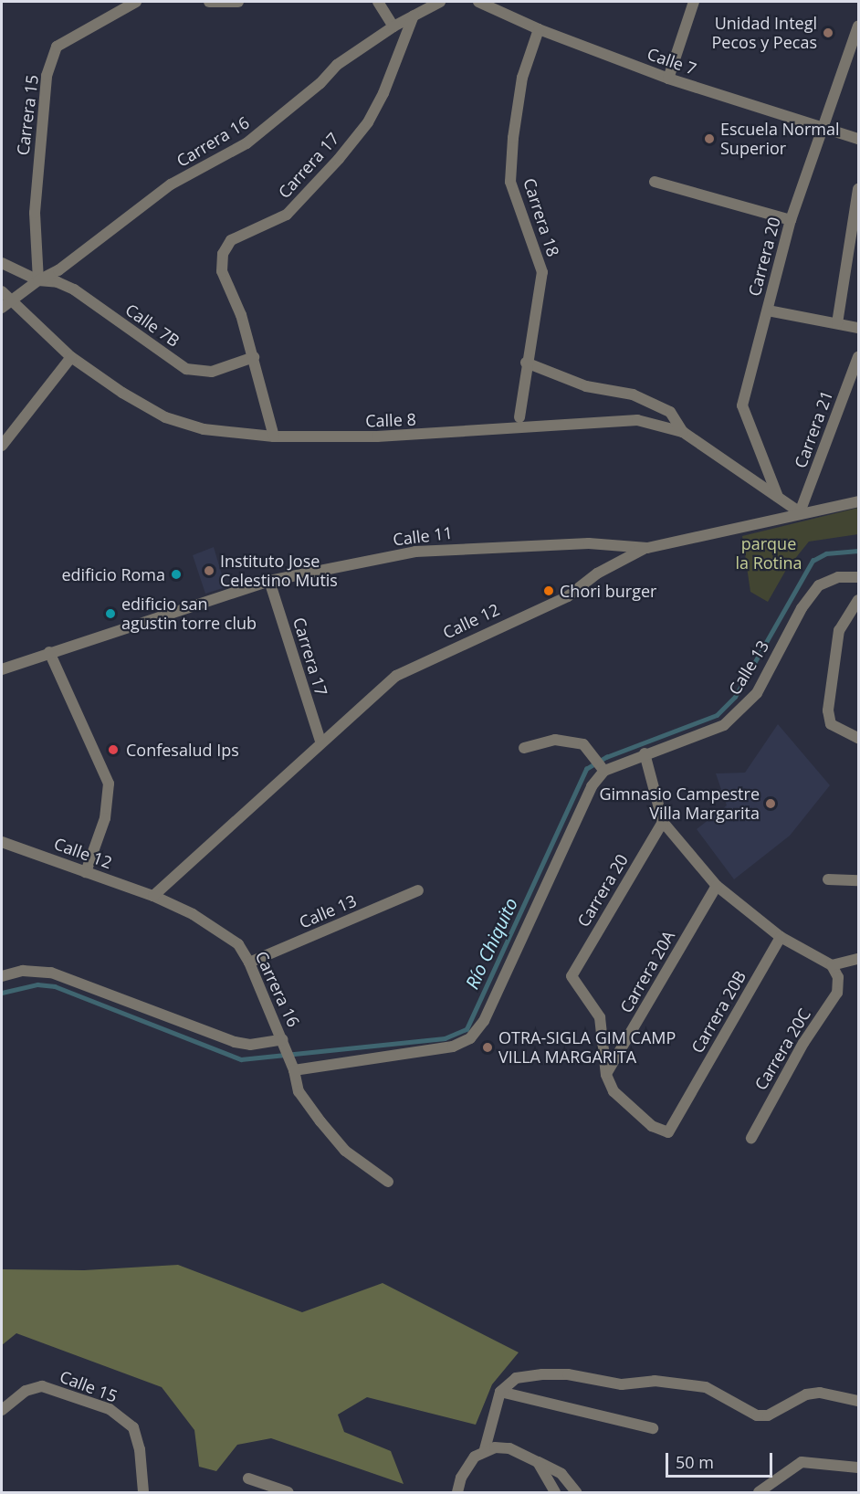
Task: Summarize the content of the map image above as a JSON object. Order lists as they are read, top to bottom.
{
  "streets": {
    "street": [
      "Calle 7",
      "Carrera 15",
      "Carrera 16",
      "Carrera 17",
      "Carrera 18",
      "Carrera 20",
      "Calle 7B",
      "Calle 8",
      "Carrera 21",
      "Calle 11",
      "Calle 12",
      "Calle 13",
      "Carrera 20A",
      "Carrera 20B",
      "Carrera 20C",
      "Calle 15"
    ]
  },
  "crossings": [
    ["Calle 7", "Carrera 18"],
    ["Calle 7", "Carrera 20"],
    ["Carrera 15", "Carrera 16"],
    ["Carrera 15", "Calle 7B"],
    ["Carrera 16", "Carrera 17"],
    ["Carrera 16", "Calle 7B"],
    ["Carrera 16", "Calle 8"],
    ["Carrera 16", "Calle 12"],
    ["Carrera 16", "Calle 13"],
    ["Carrera 17", "Calle 7B"],
    ["Carrera 17", "Calle 8"],
    ["Carrera 17", "Calle 11"],
    ["Carrera 17", "Calle 12"],
    ["Carrera 20", "Calle 8"],
    ["Carrera 20", "Carrera 20A"],
    ["Carrera 20", "Carrera 20B"],
    ["Calle 8", "Carrera 21"],
    ["Calle 8", "Calle 11"],
    ["Carrera 21", "Calle 11"],
    ["Calle 11", "Calle 12"],
    ["Carrera 20A", "Carrera 20B"]
  ],
  "water": ["Río Chiquito"],
  "parks": ["parque la Rotina"],
  "places": [
    "Unidad Integl Pecos y Pecas",
    "Escuela Normal Superior",
    "Instituto Jose Celestino Mutis",
    "edificio Roma",
    "Chori burger",
    "edificio san agustin torre club",
    "Confesalud Ips",
    "Gimnasio Campestre Villa Margarita",
    "OTRA-SIGLA GIM CAMP VILLA MARGARITA"
  ],
  "scale_bar": "50 m"
}
